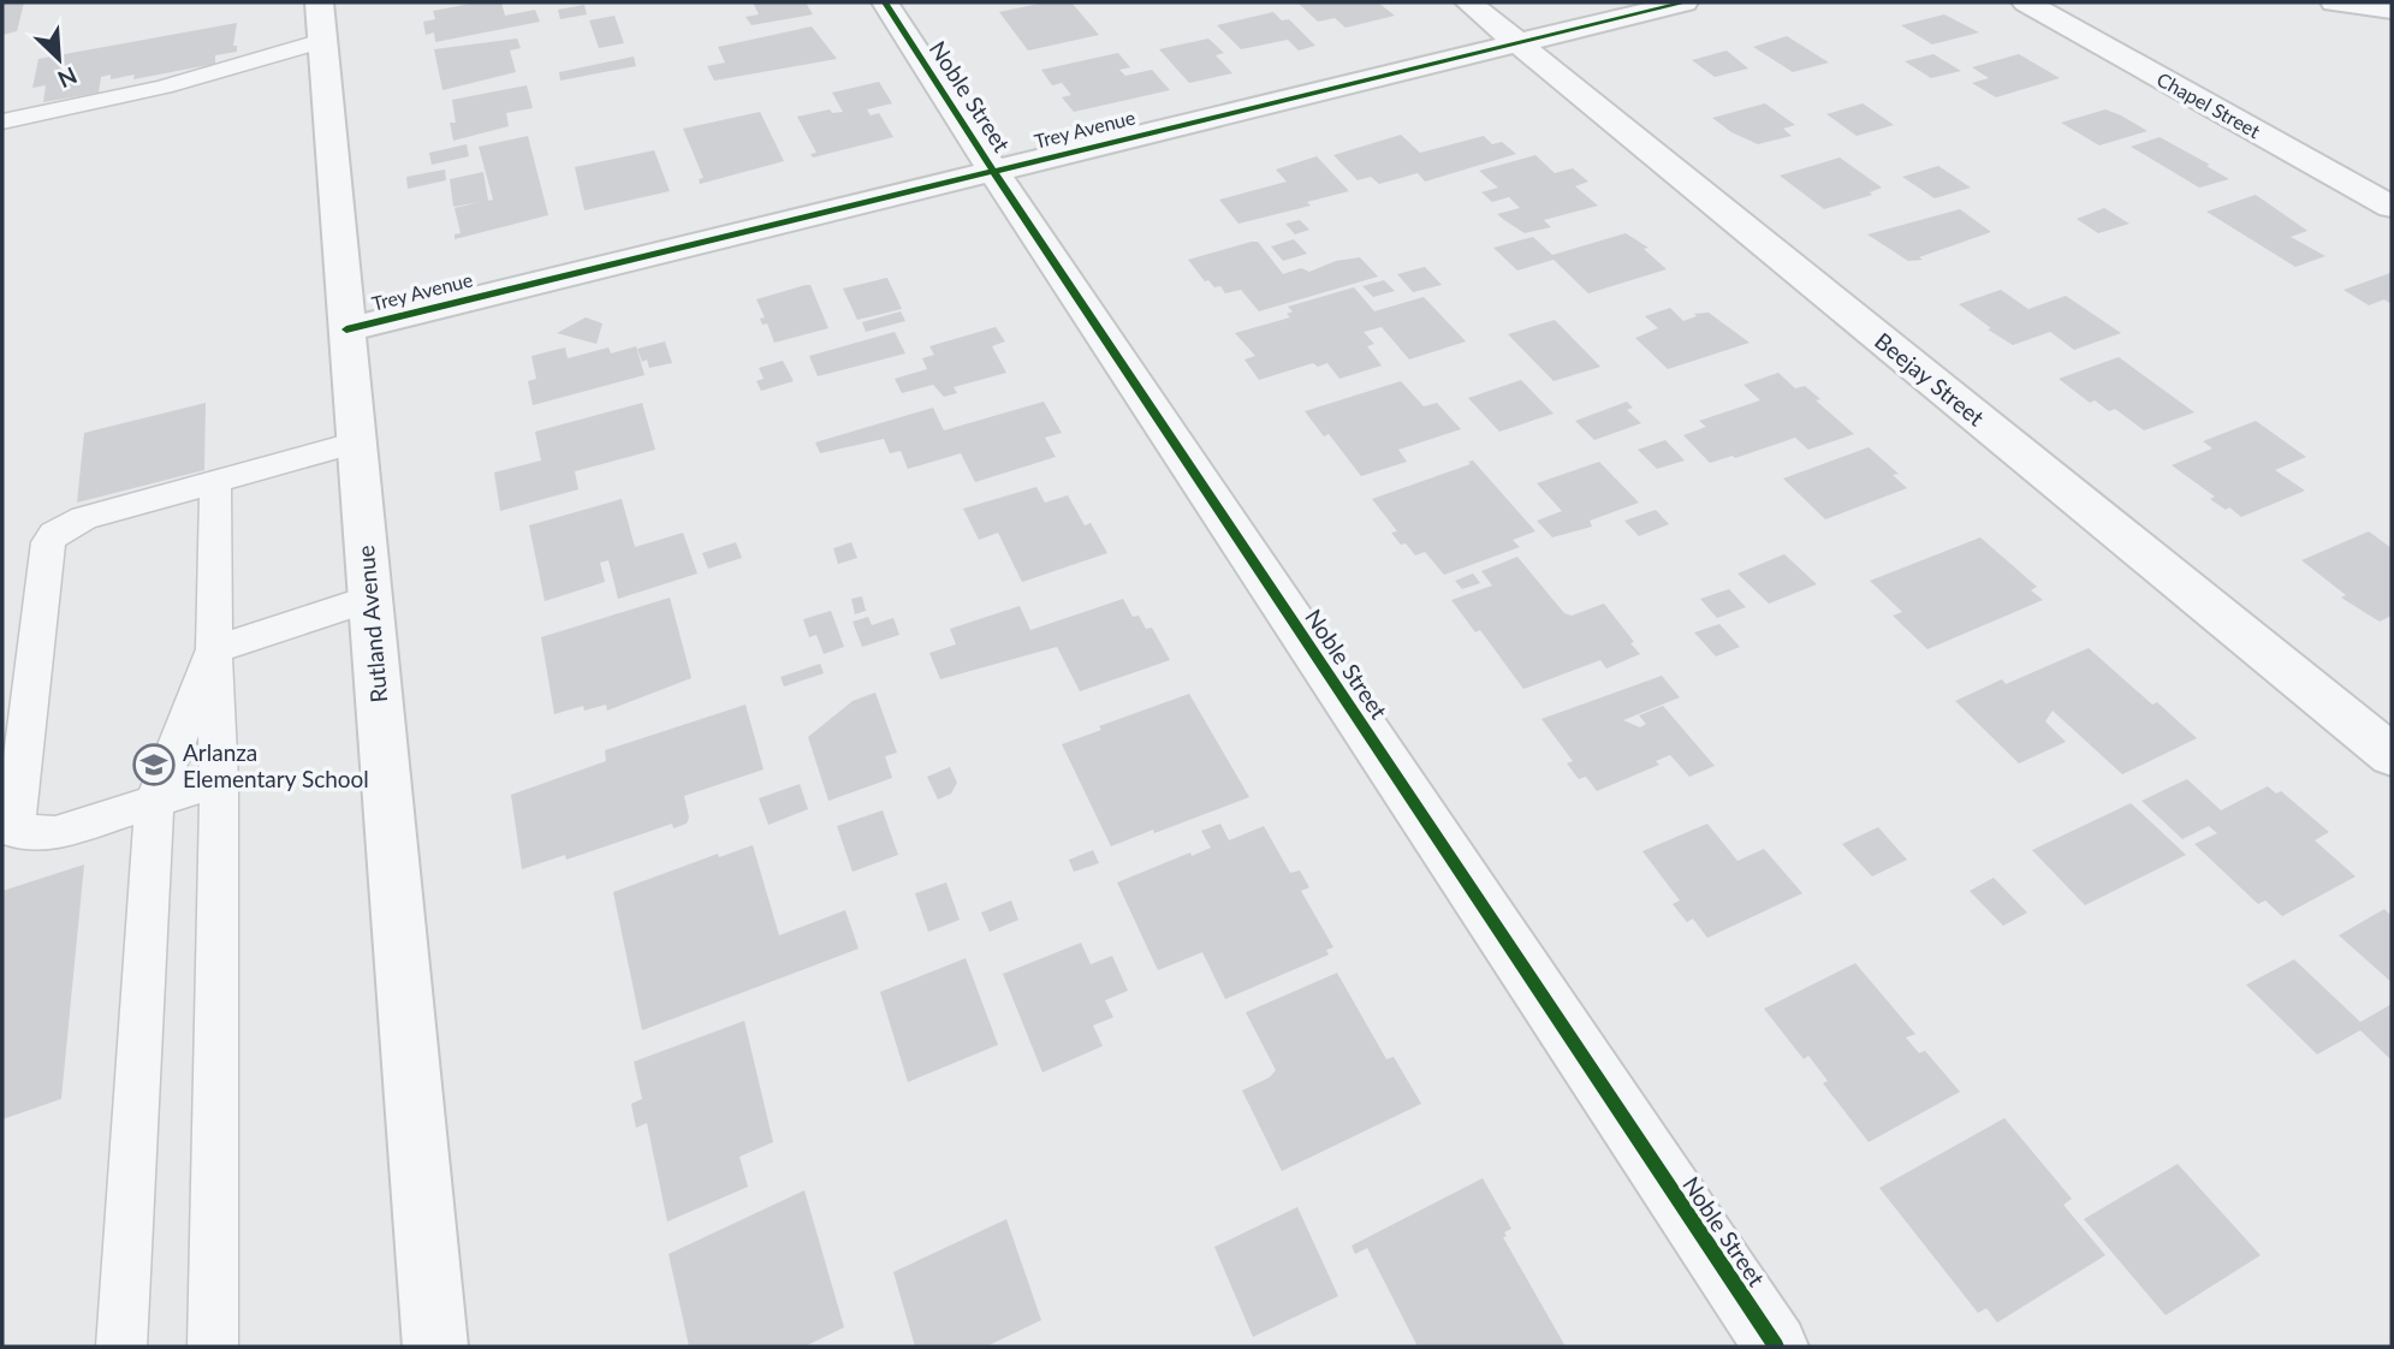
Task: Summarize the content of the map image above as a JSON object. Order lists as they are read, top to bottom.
{
  "streets": {
    "street": [
      "Noble Street",
      "Chapel Street",
      "Trey Avenue",
      "Beejay Street",
      "Rutland Avenue"
    ]
  },
  "crossings": [
    ["Noble Street", "Trey Avenue"],
    ["Trey Avenue", "Beejay Street"],
    ["Trey Avenue", "Rutland Avenue"]
  ],
  "places": {
    "school or university": ["Arlanza Elementary School"]
  },
  "north": "bottom right"
}
